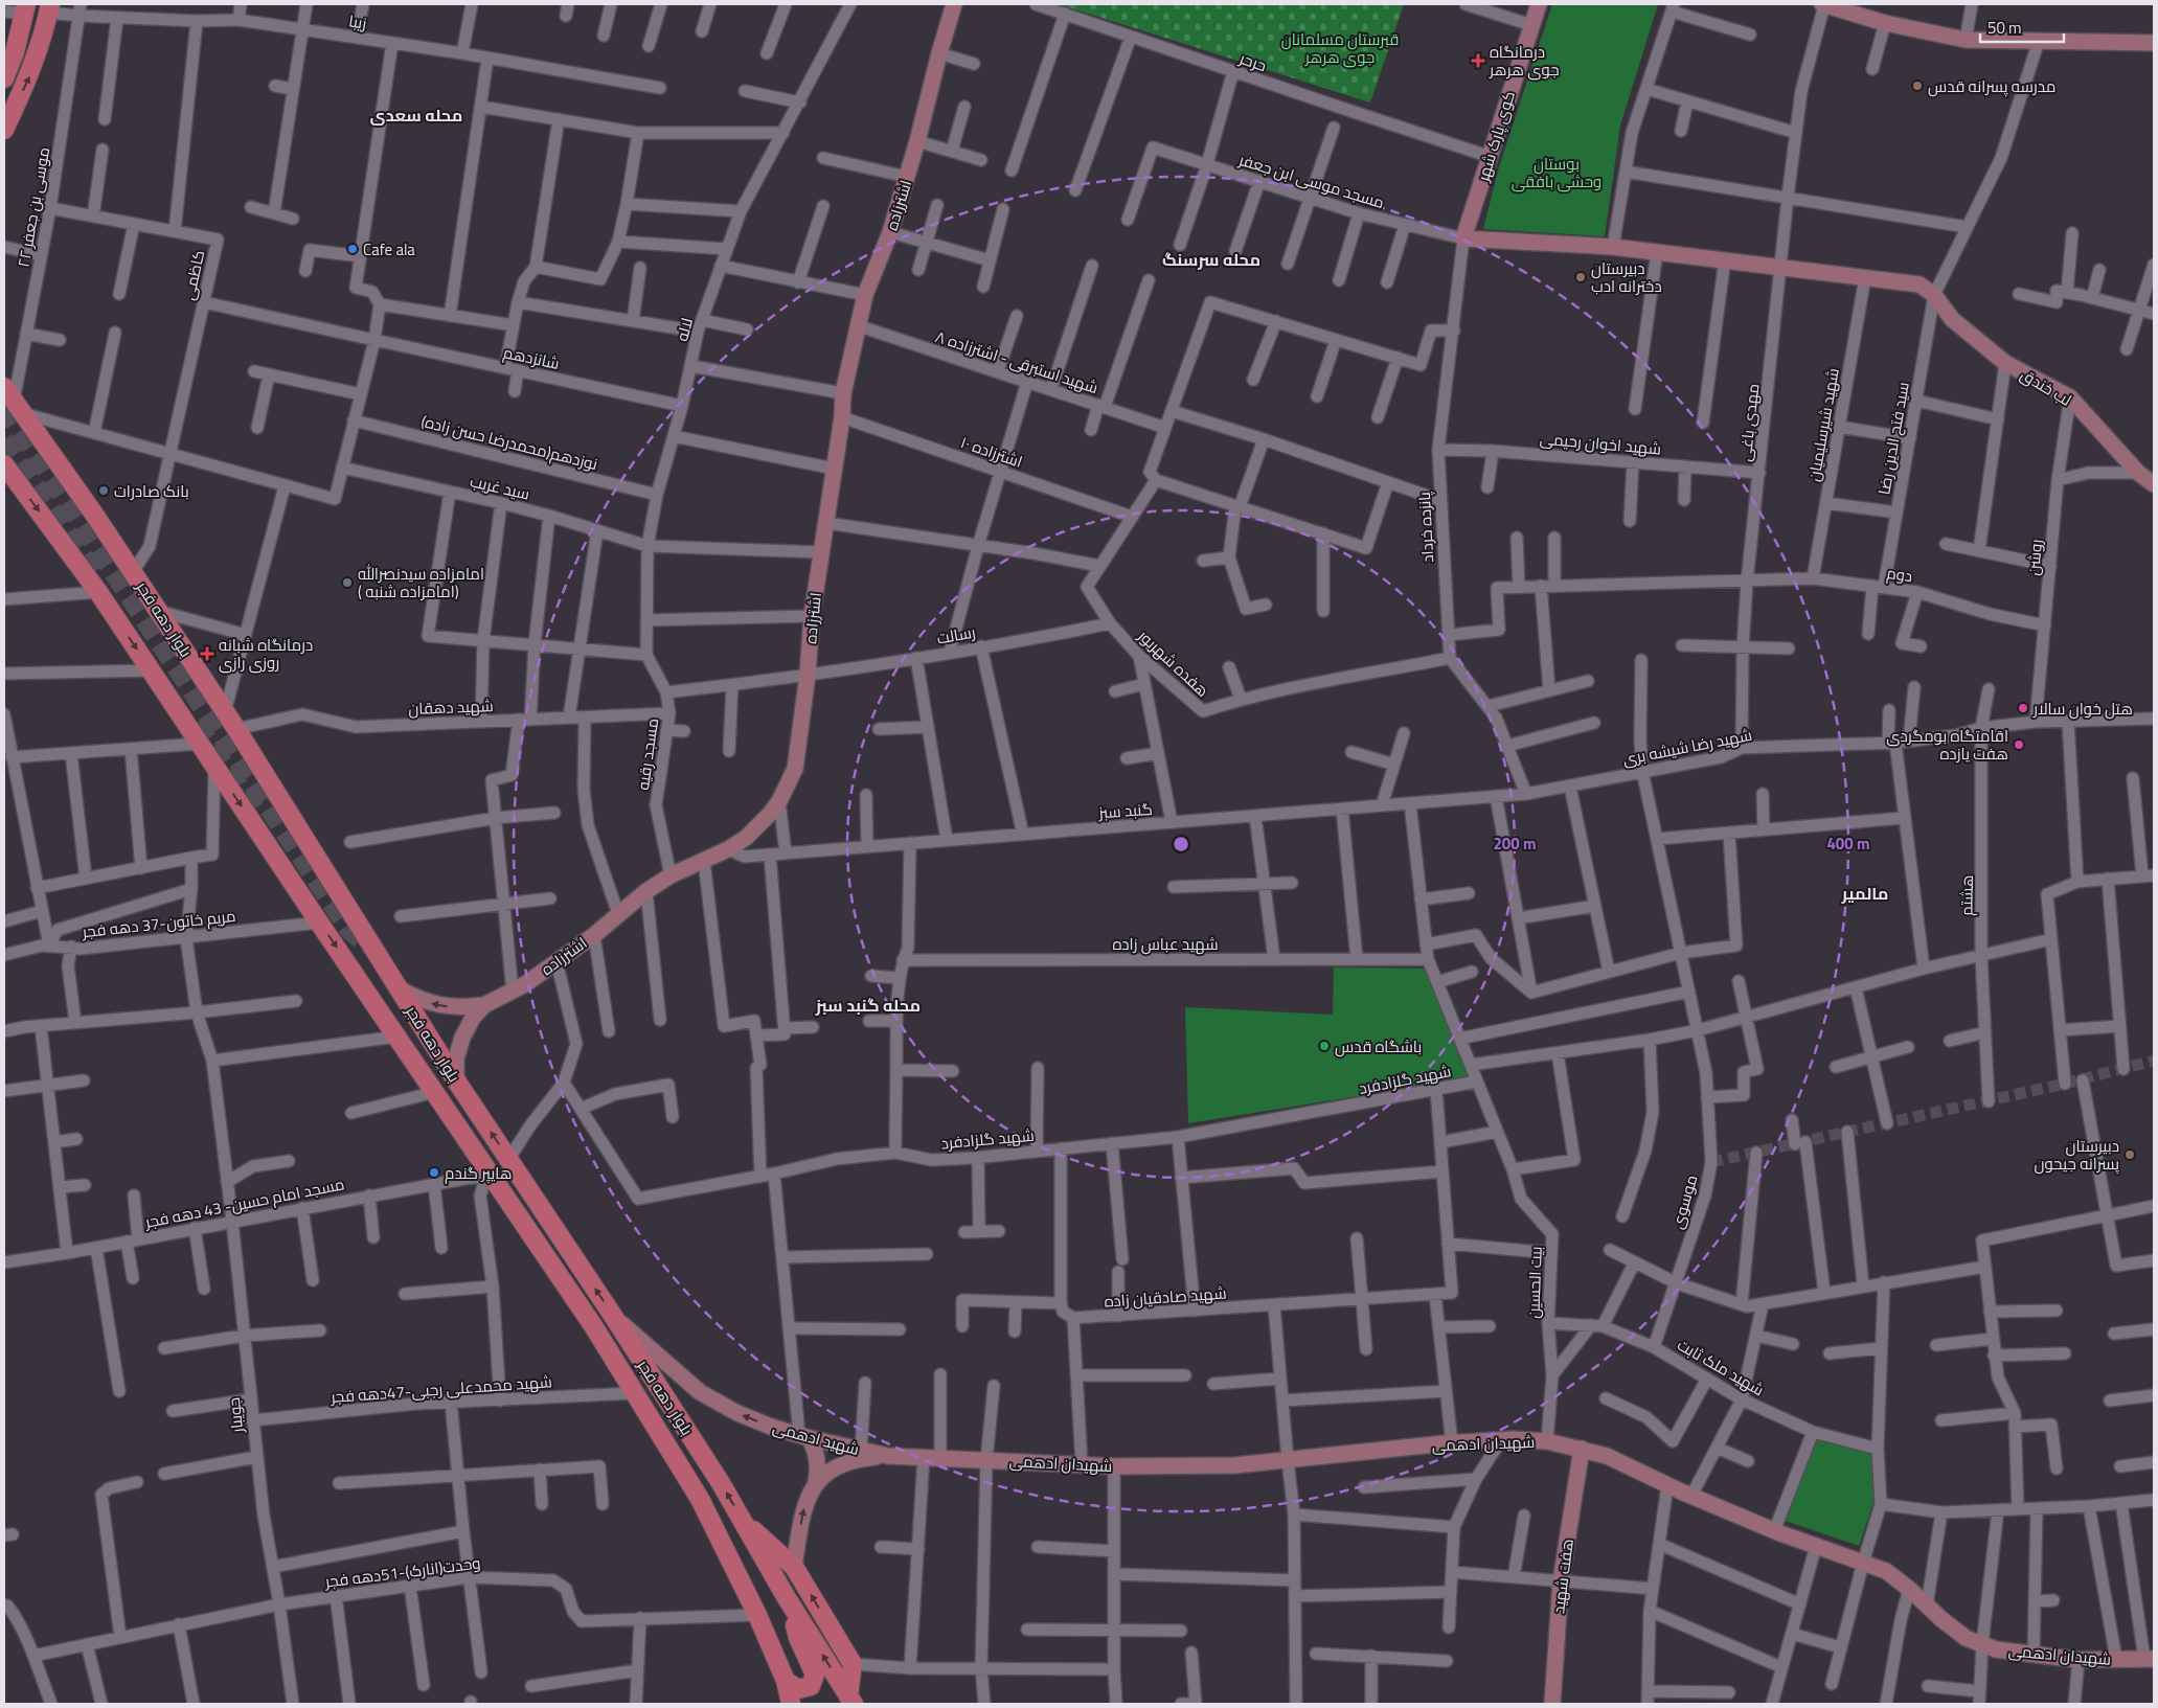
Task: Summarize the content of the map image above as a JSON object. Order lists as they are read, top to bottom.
{
  "streets": {
    "main road": ["بلوار دهه فجر"],
    "street": [
      "زیبا",
      "حرحر",
      "کوی پارک شهر",
      "مسجد موسی ابن جعفر",
      "اشترزاده",
      "موسی بن جعفر ۲۲",
      "کاظمی",
      "لاله",
      "شانزدهم",
      "شهید استبرقی - اشترزاده ۸",
      "لب خندق",
      "مهدی باغی",
      "شهید شیرسلیمیان",
      "سید فتح الدین رضا",
      "نوزدهم(محمدرضا حسن زاده)",
      "شهید اخوان رحیمی",
      "اشترزاده ۱۰",
      "سید غریب",
      "پانزده خرداد",
      "روشن",
      "دوم",
      "رسالت",
      "هفده شهریور",
      "شهید دهقان",
      "شهید رضا شیشه بری",
      "مسجد رقیه",
      "گنبد سبز",
      "هشتم",
      "مریم خاتون-37 دهه فجر",
      "شهید عباس زاده",
      "شهید گلزادفرد",
      "موسوی",
      "مسجد امام حسین- 43 دهه فجر",
      "بیت الحسین",
      "شهید صادقیان زاده",
      "شهید ملک ثابت",
      "شهید محمدعلی رجبی-47دهه فجر",
      "جویبار",
      "شهید ادهمی",
      "شهیدان ادهمی",
      "وحدت(انارک)-51دهه فجر",
      "هفت شهید"
    ]
  },
  "crossings": [
    ["زیبا", "موسی بن جعفر ۲۲"],
    ["حرحر", "کوی پارک شهر"],
    ["کوی پارک شهر", "مسجد موسی ابن جعفر"],
    ["کوی پارک شهر", "پانزده خرداد"],
    ["مسجد موسی ابن جعفر", "پانزده خرداد"],
    ["اشترزاده", "شهید استبرقی - اشترزاده ۸"],
    ["اشترزاده", "اشترزاده ۱۰"],
    ["اشترزاده", "سید غریب"],
    ["اشترزاده", "بلوار دهه فجر"],
    ["اشترزاده", "رسالت"],
    ["اشترزاده", "مسجد رقیه"],
    ["اشترزاده", "گنبد سبز"],
    ["موسی بن جعفر ۲۲", "کاظمی"],
    ["موسی بن جعفر ۲۲", "بلوار دهه فجر"],
    ["کاظمی", "شانزدهم"],
    ["کاظمی", "بلوار دهه فجر"],
    ["لاله", "شانزدهم"],
    ["لاله", "نوزدهم(محمدرضا حسن زاده)"],
    ["لاله", "سید غریب"],
    ["لاله", "مسجد رقیه"],
    ["لب خندق", "سید فتح الدین رضا"],
    ["لب خندق", "روشن"],
    ["مهدی باغی", "شهید اخوان رحیمی"],
    ["مهدی باغی", "دوم"],
    ["مهدی باغی", "شهید رضا شیشه بری"],
    ["شهید شیرسلیمیان", "دوم"],
    ["سید فتح الدین رضا", "دوم"],
    ["شهید اخوان رحیمی", "پانزده خرداد"],
    ["اشترزاده ۱۰", "هفده شهریور"],
    ["سید غریب", "مسجد رقیه"],
    ["پانزده خرداد", "دوم"],
    ["پانزده خرداد", "هفده شهریور"],
    ["روشن", "دوم"],
    ["روشن", "شهید رضا شیشه بری"],
    ["بلوار دهه فجر", "شهید دهقان"],
    ["بلوار دهه فجر", "مریم خاتون-37 دهه فجر"],
    ["بلوار دهه فجر", "مسجد امام حسین- 43 دهه فجر"],
    ["بلوار دهه فجر", "شهید محمدعلی رجبی-47دهه فجر"],
    ["بلوار دهه فجر", "شهید ادهمی"],
    ["بلوار دهه فجر", "وحدت(انارک)-51دهه فجر"],
    ["رسالت", "هفده شهریور"],
    ["رسالت", "مسجد رقیه"],
    ["شهید دهقان", "مسجد رقیه"],
    ["شهید رضا شیشه بری", "گنبد سبز"],
    ["شهید رضا شیشه بری", "هشتم"],
    ["شهید رضا شیشه بری", "موسوی"],
    ["مریم خاتون-37 دهه فجر", "جویبار"],
    ["شهید عباس زاده", "بیت الحسین"],
    ["شهید گلزادفرد", "بیت الحسین"],
    ["موسوی", "شهید ملک ثابت"],
    ["مسجد امام حسین- 43 دهه فجر", "جویبار"],
    ["بیت الحسین", "شهید ملک ثابت"],
    ["بیت الحسین", "شهیدان ادهمی"],
    ["شهید محمدعلی رجبی-47دهه فجر", "جویبار"],
    ["جویبار", "وحدت(انارک)-51دهه فجر"],
    ["شهید ادهمی", "شهیدان ادهمی"],
    ["شهیدان ادهمی", "هفت شهید"]
  ],
  "one_way": ["شهید ادهمی"],
  "districts": [
    "محله سعدی",
    "محله سرسنگ",
    "مالمیر",
    "محله گنبد سبز"
  ],
  "parks": ["قبرستان مسلمانان جوی هرهر", "بوستان وحشی بافقی"],
  "places": {
    "health": ["درمانگاه جوی هرهر", "درمانگاه شبانه روزی رازی"],
    "other": [
      "مدرسه پسرانه قدس",
      "Cafe ala",
      "دبیرستان دخترانه ادب",
      "بانک صادرات",
      "امامزاده سیدنصرالله ( امامزاده شنبه)",
      "هتل خوان سالار",
      "اقامتگاه بومگردی هفت یازده",
      "باشگاه قدس",
      "دبیرستان پسرانه جیحون",
      "هایپر گندم"
    ]
  },
  "scale_bar": "50 m",
  "rings": ["200 m", "400 m"]
}
